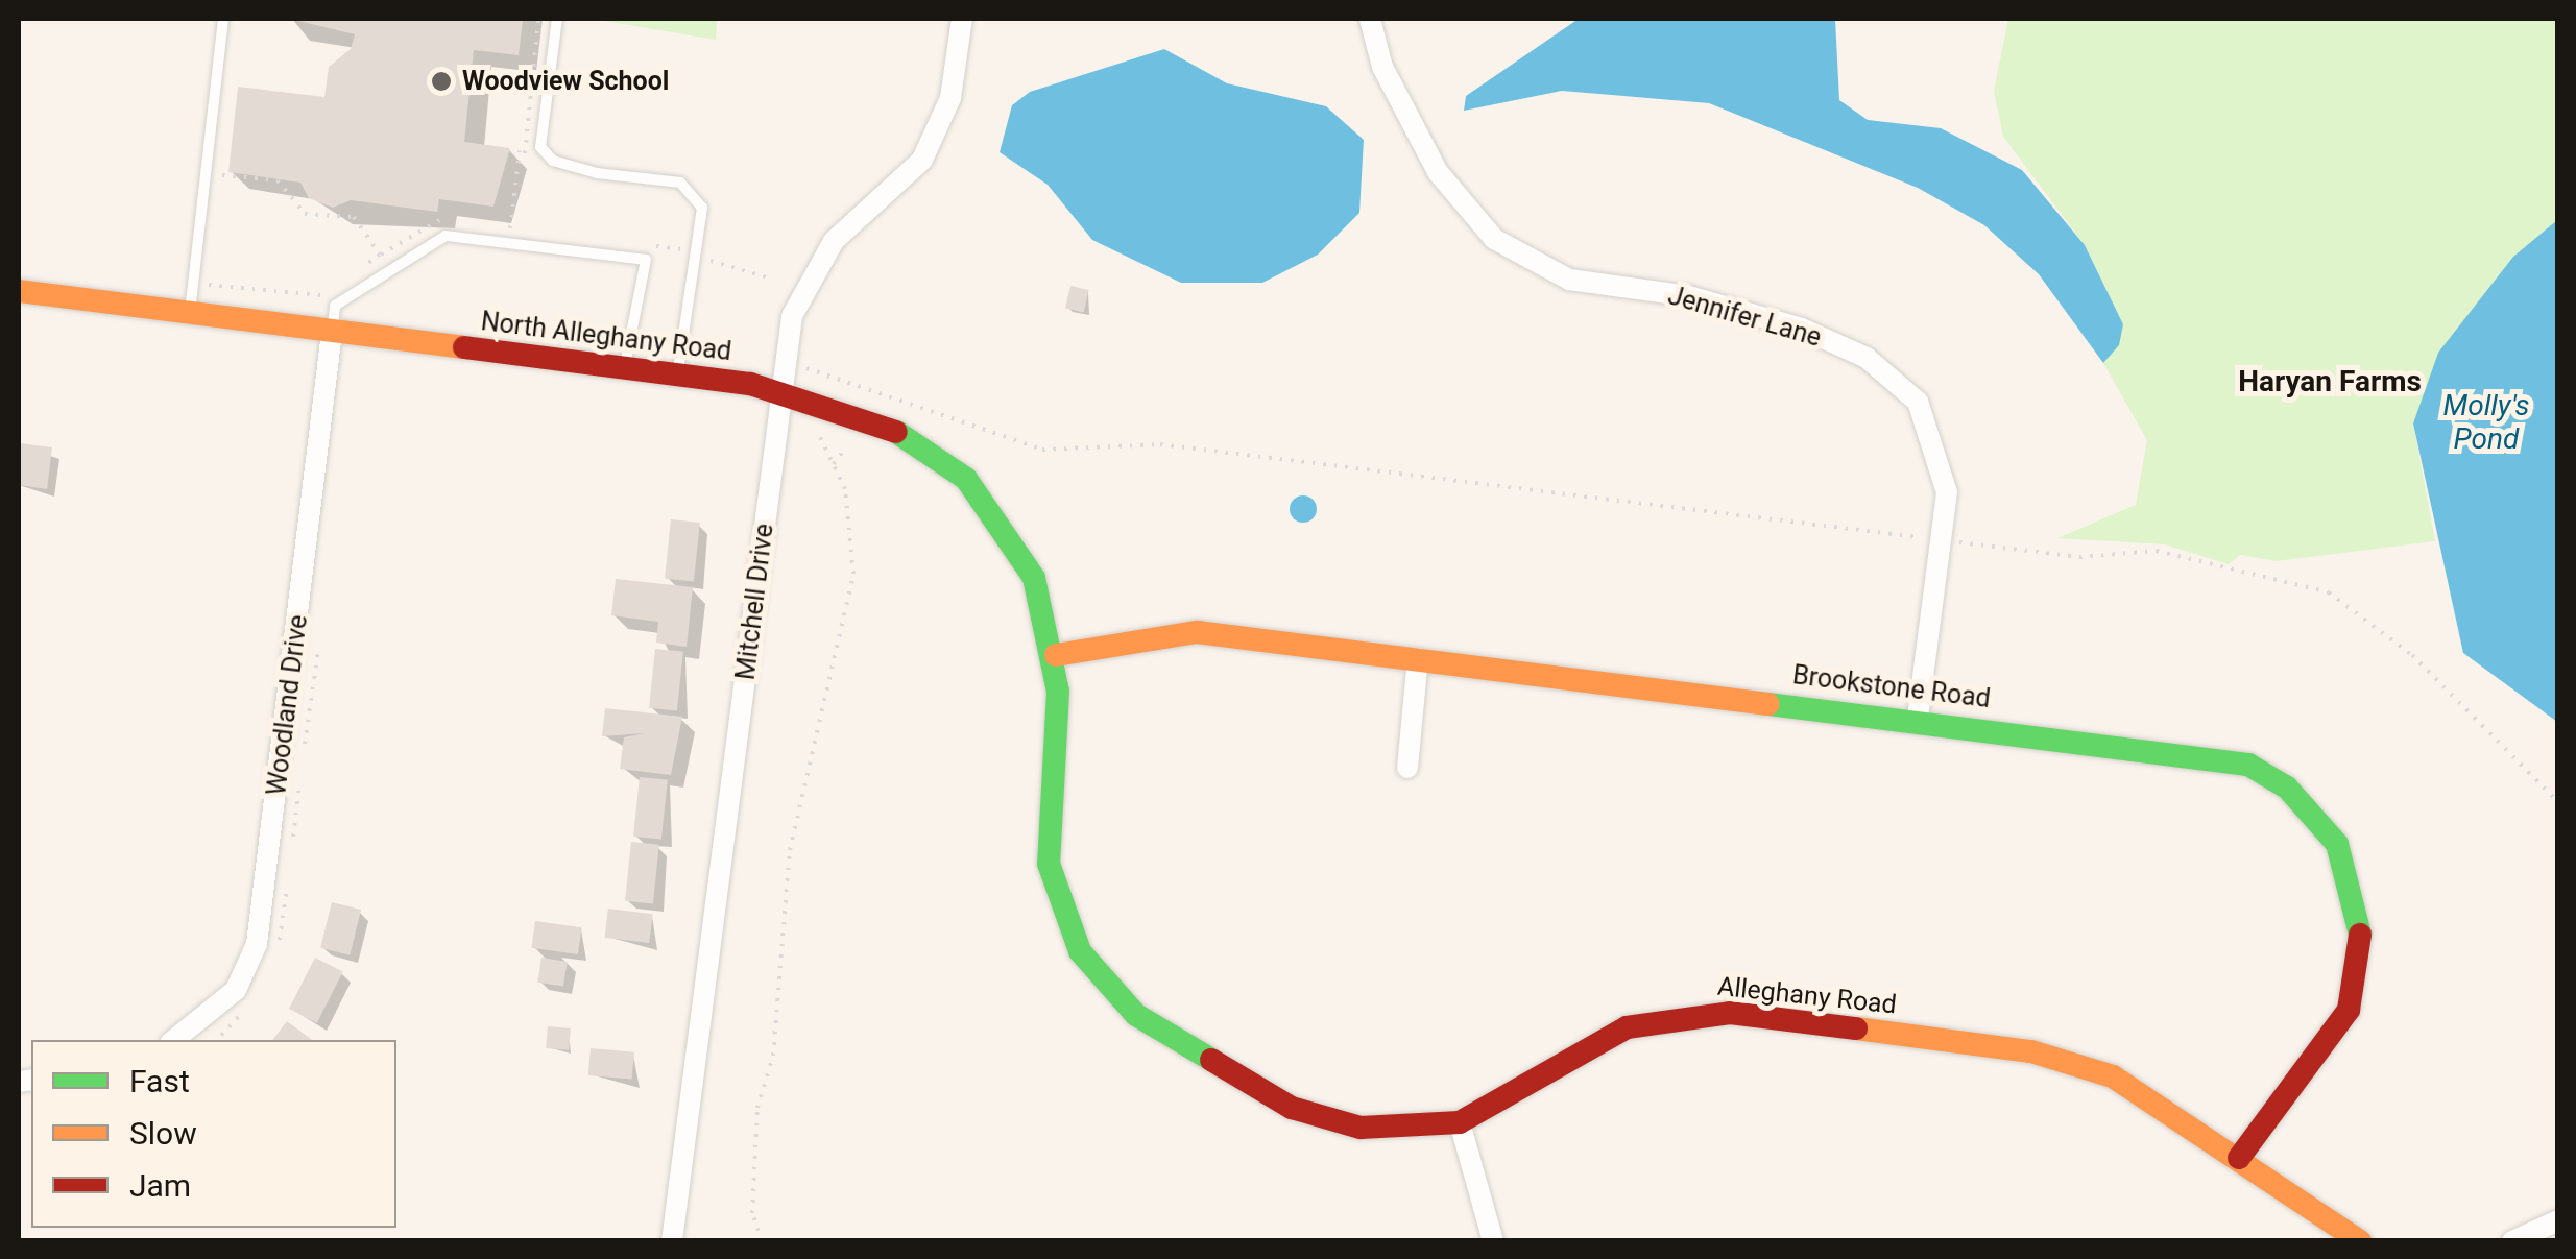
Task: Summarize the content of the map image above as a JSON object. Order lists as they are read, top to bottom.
{
  "streets": {
    "street": [
      "Jennifer Lane",
      "North Alleghany Road",
      "Mitchell Drive",
      "Brookstone Road",
      "Woodland Drive",
      "Alleghany Road"
    ]
  },
  "crossings": [
    ["Jennifer Lane", "Brookstone Road"],
    ["North Alleghany Road", "Mitchell Drive"],
    ["North Alleghany Road", "Brookstone Road"],
    ["North Alleghany Road", "Woodland Drive"],
    ["North Alleghany Road", "Alleghany Road"],
    ["Brookstone Road", "Alleghany Road"]
  ],
  "districts": ["Haryan Farms"],
  "water": ["Molly's Pond"],
  "places": ["Woodview School"],
  "legend": ["Fast", "Slow", "Jam"]
}
